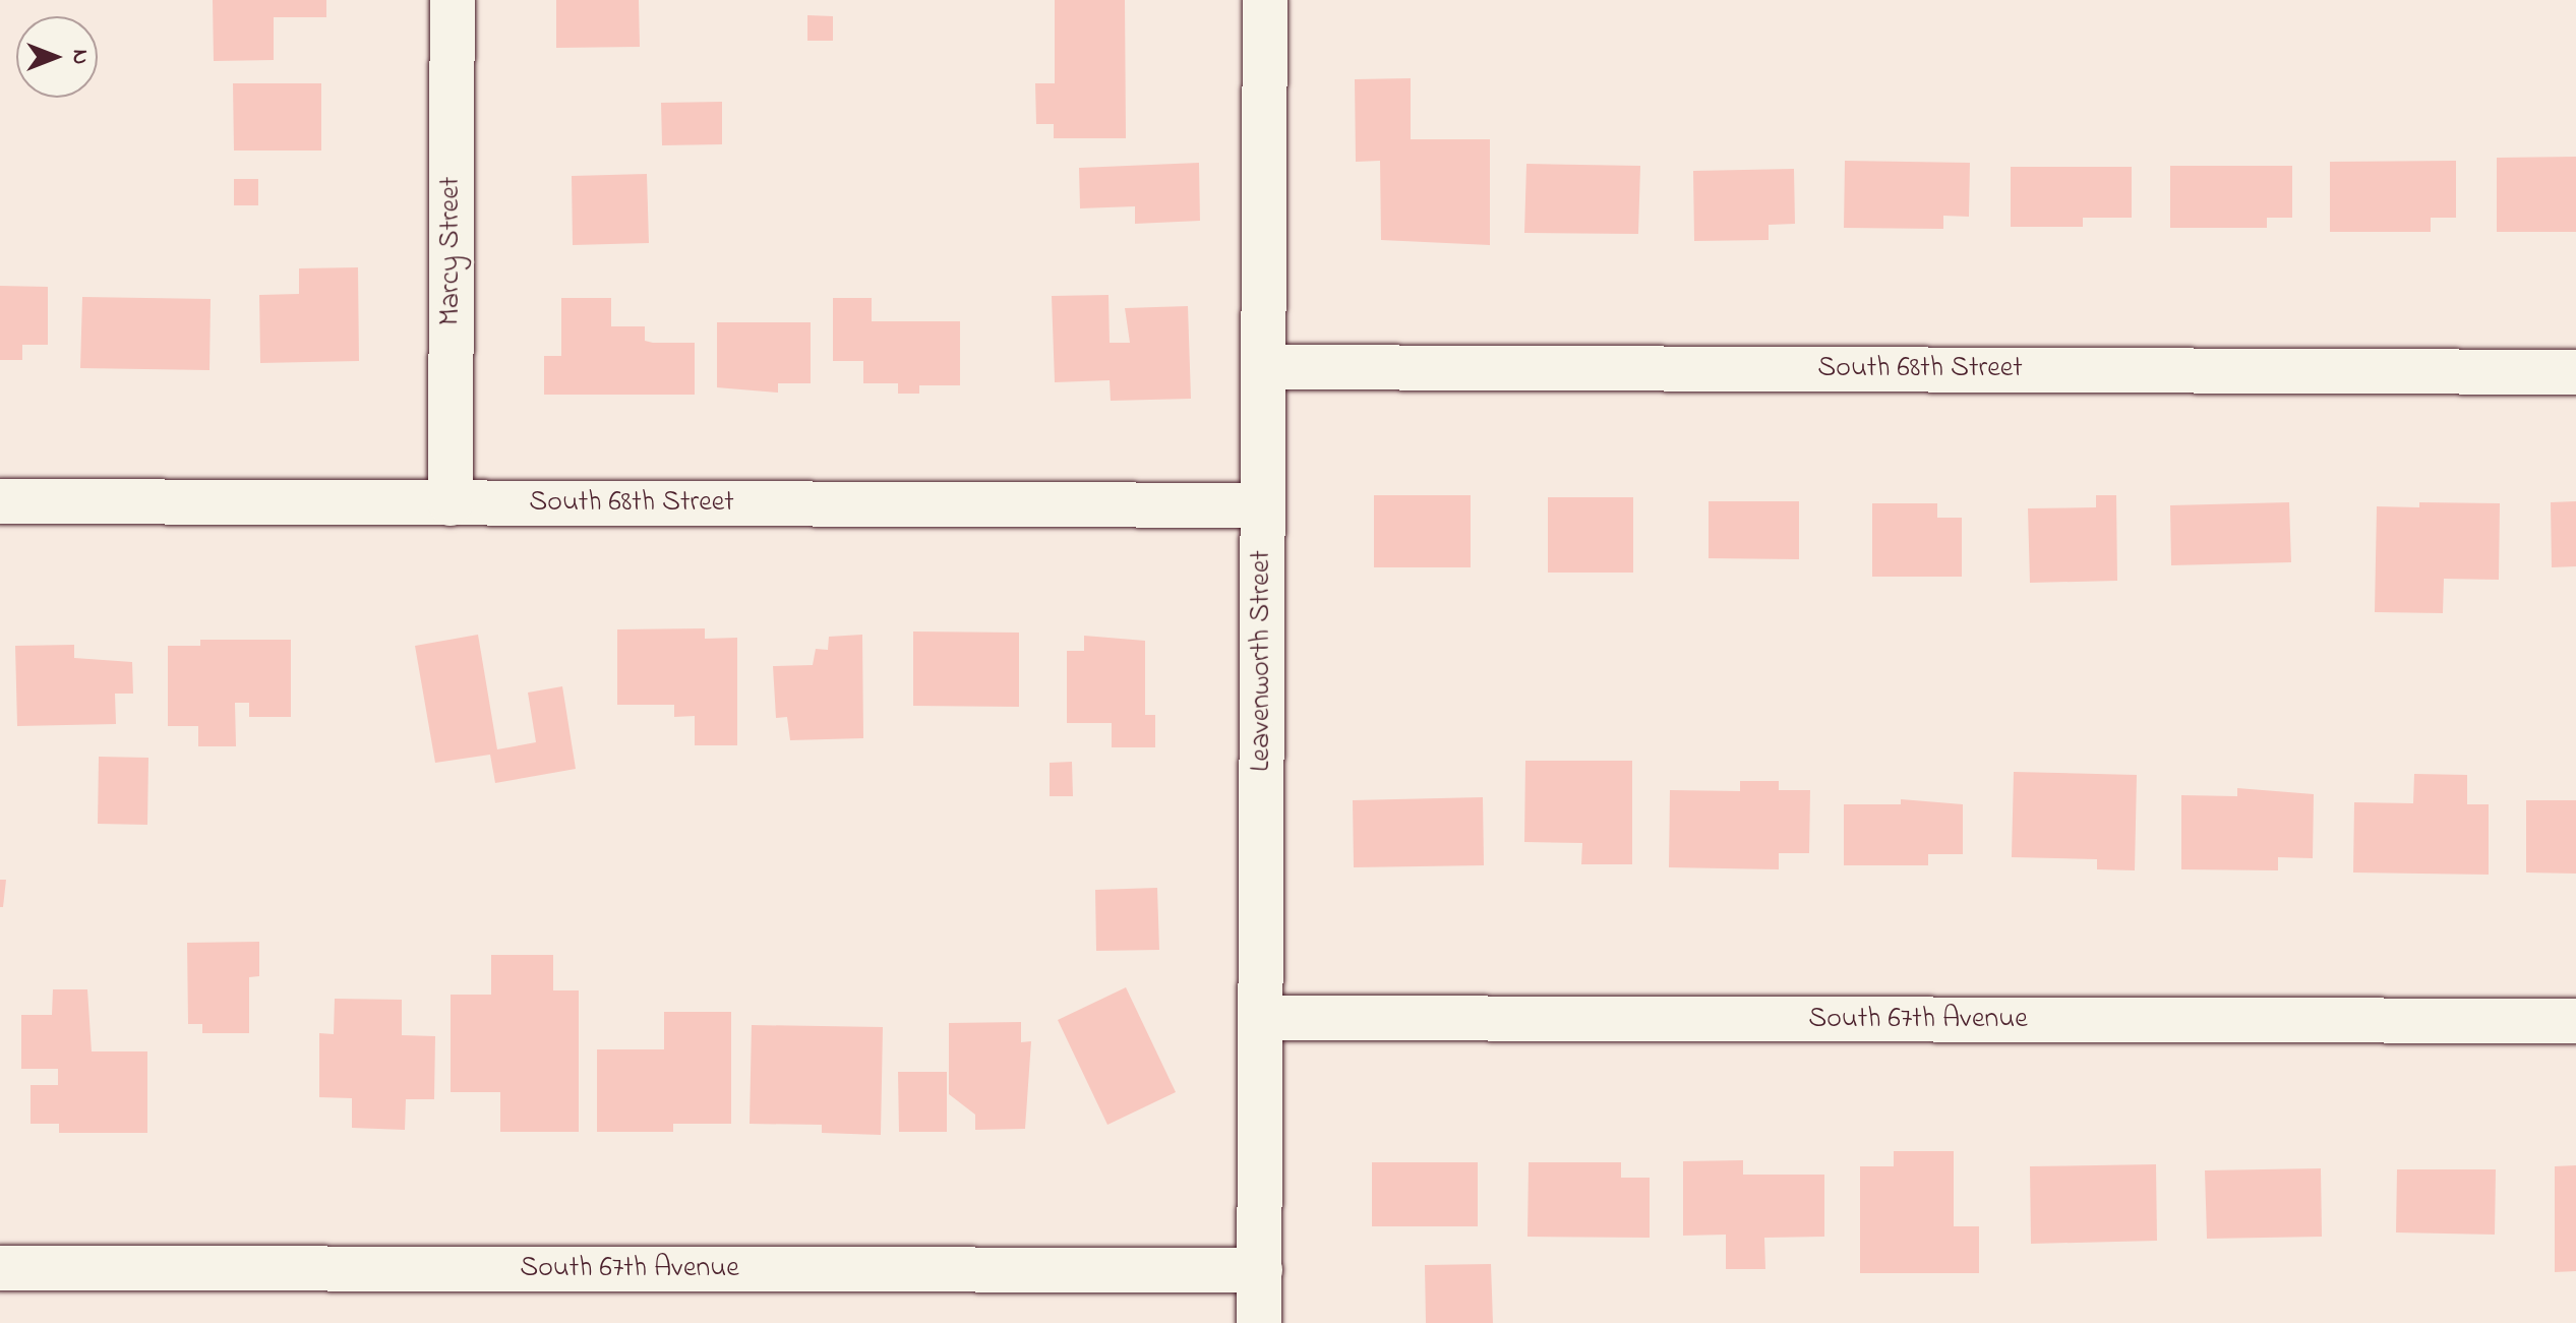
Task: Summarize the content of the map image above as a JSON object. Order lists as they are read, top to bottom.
{
  "streets": {
    "street": [
      "Marcy Street",
      "South 68th Street",
      "Leavenworth Street",
      "South 67th Avenue"
    ]
  },
  "crossings": [
    ["Marcy Street", "South 68th Street"],
    ["South 68th Street", "Leavenworth Street"],
    ["Leavenworth Street", "South 67th Avenue"]
  ],
  "north": "right"
}
